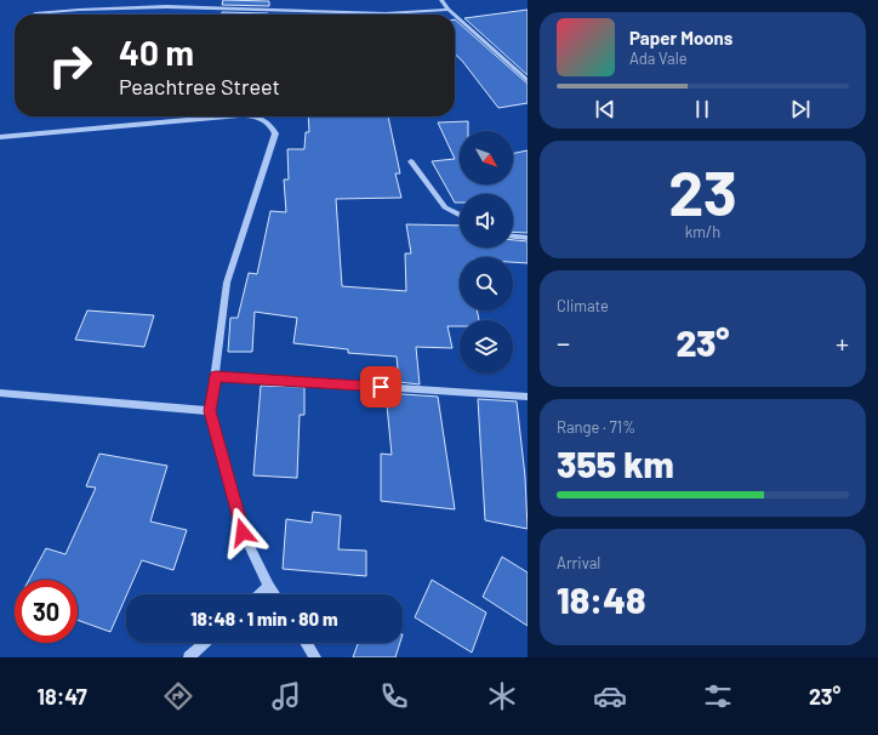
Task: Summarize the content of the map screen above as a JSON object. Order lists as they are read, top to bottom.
{
  "north": "bottom right",
  "page": {
    "turn": ["40 m", "Peachtree Street"],
    "song": ["Paper Moons", "Ada Vale"],
    "tile": [
      ["23", "km/h"],
      "Climate",
      ["Range · 71%", "355 km"],
      ["Arrival", "18:48"]
    ],
    "heat": ["−", "23°", "+"],
    "limit": "30",
    "trip": "18:48 · 1 min · 80 m",
    "tabs": ["18:47", "23°"]
  }
}
